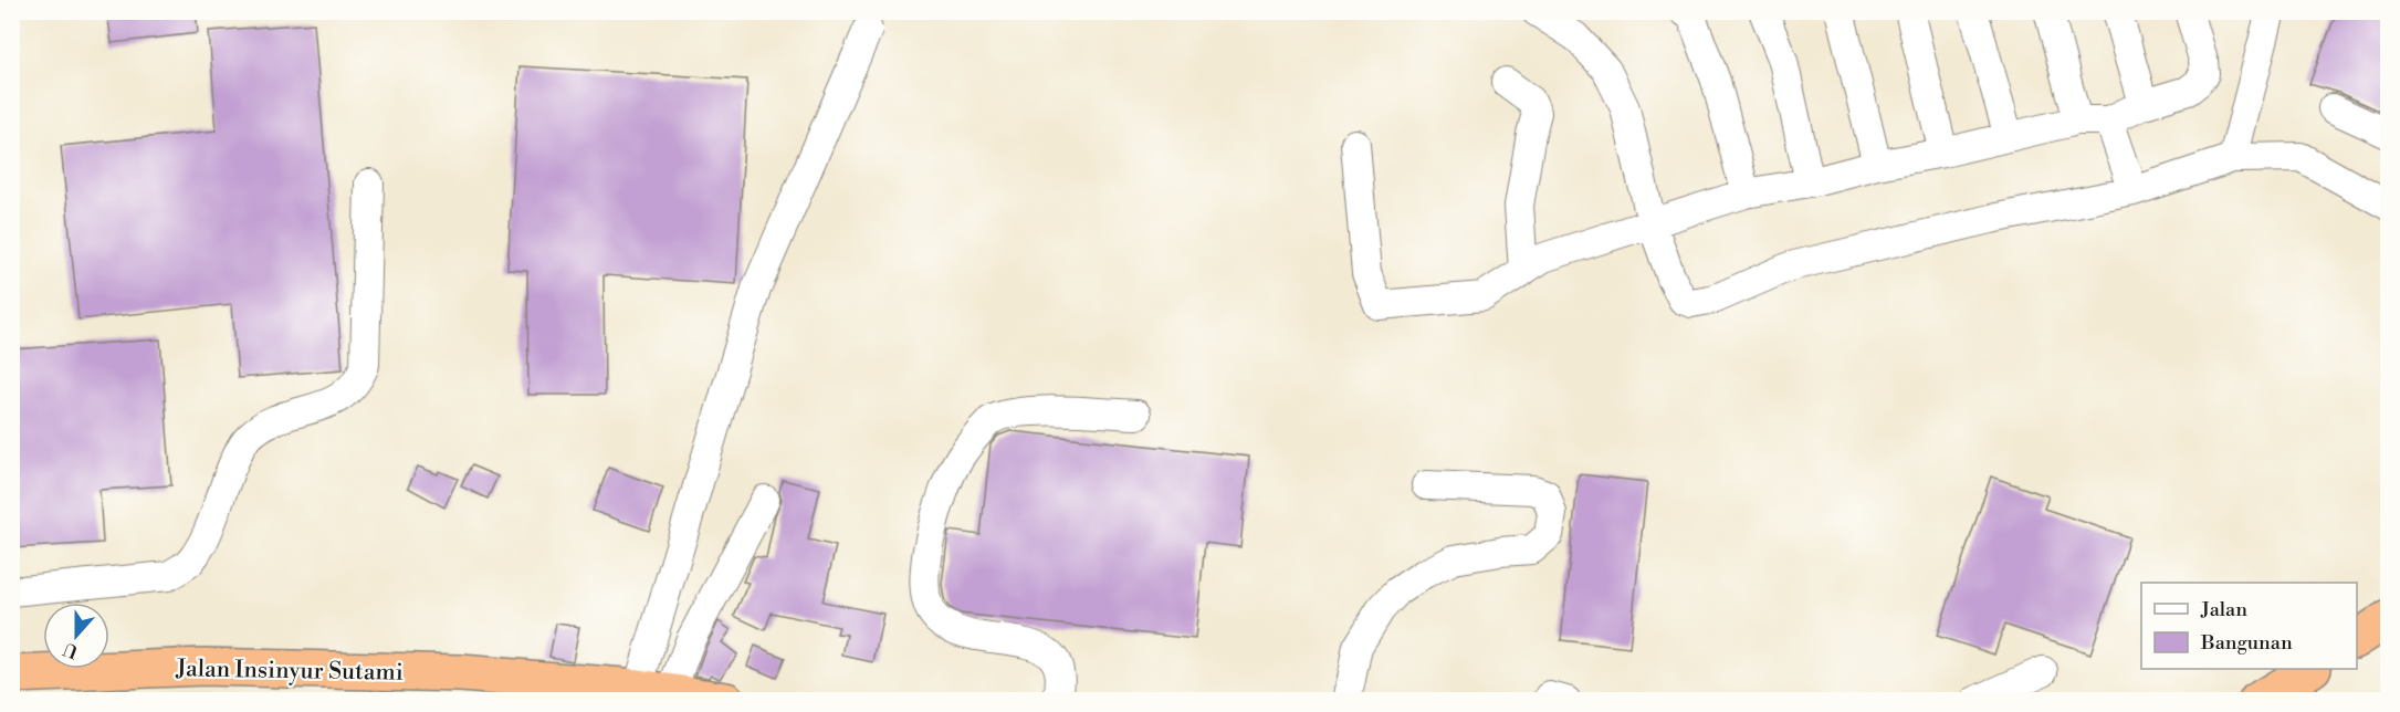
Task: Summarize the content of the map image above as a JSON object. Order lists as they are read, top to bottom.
{
  "streets": {
    "highway": ["Jalan Insinyur Sutami"]
  },
  "legend": ["Jalan", "Bangunan"],
  "north": "bottom"
}
